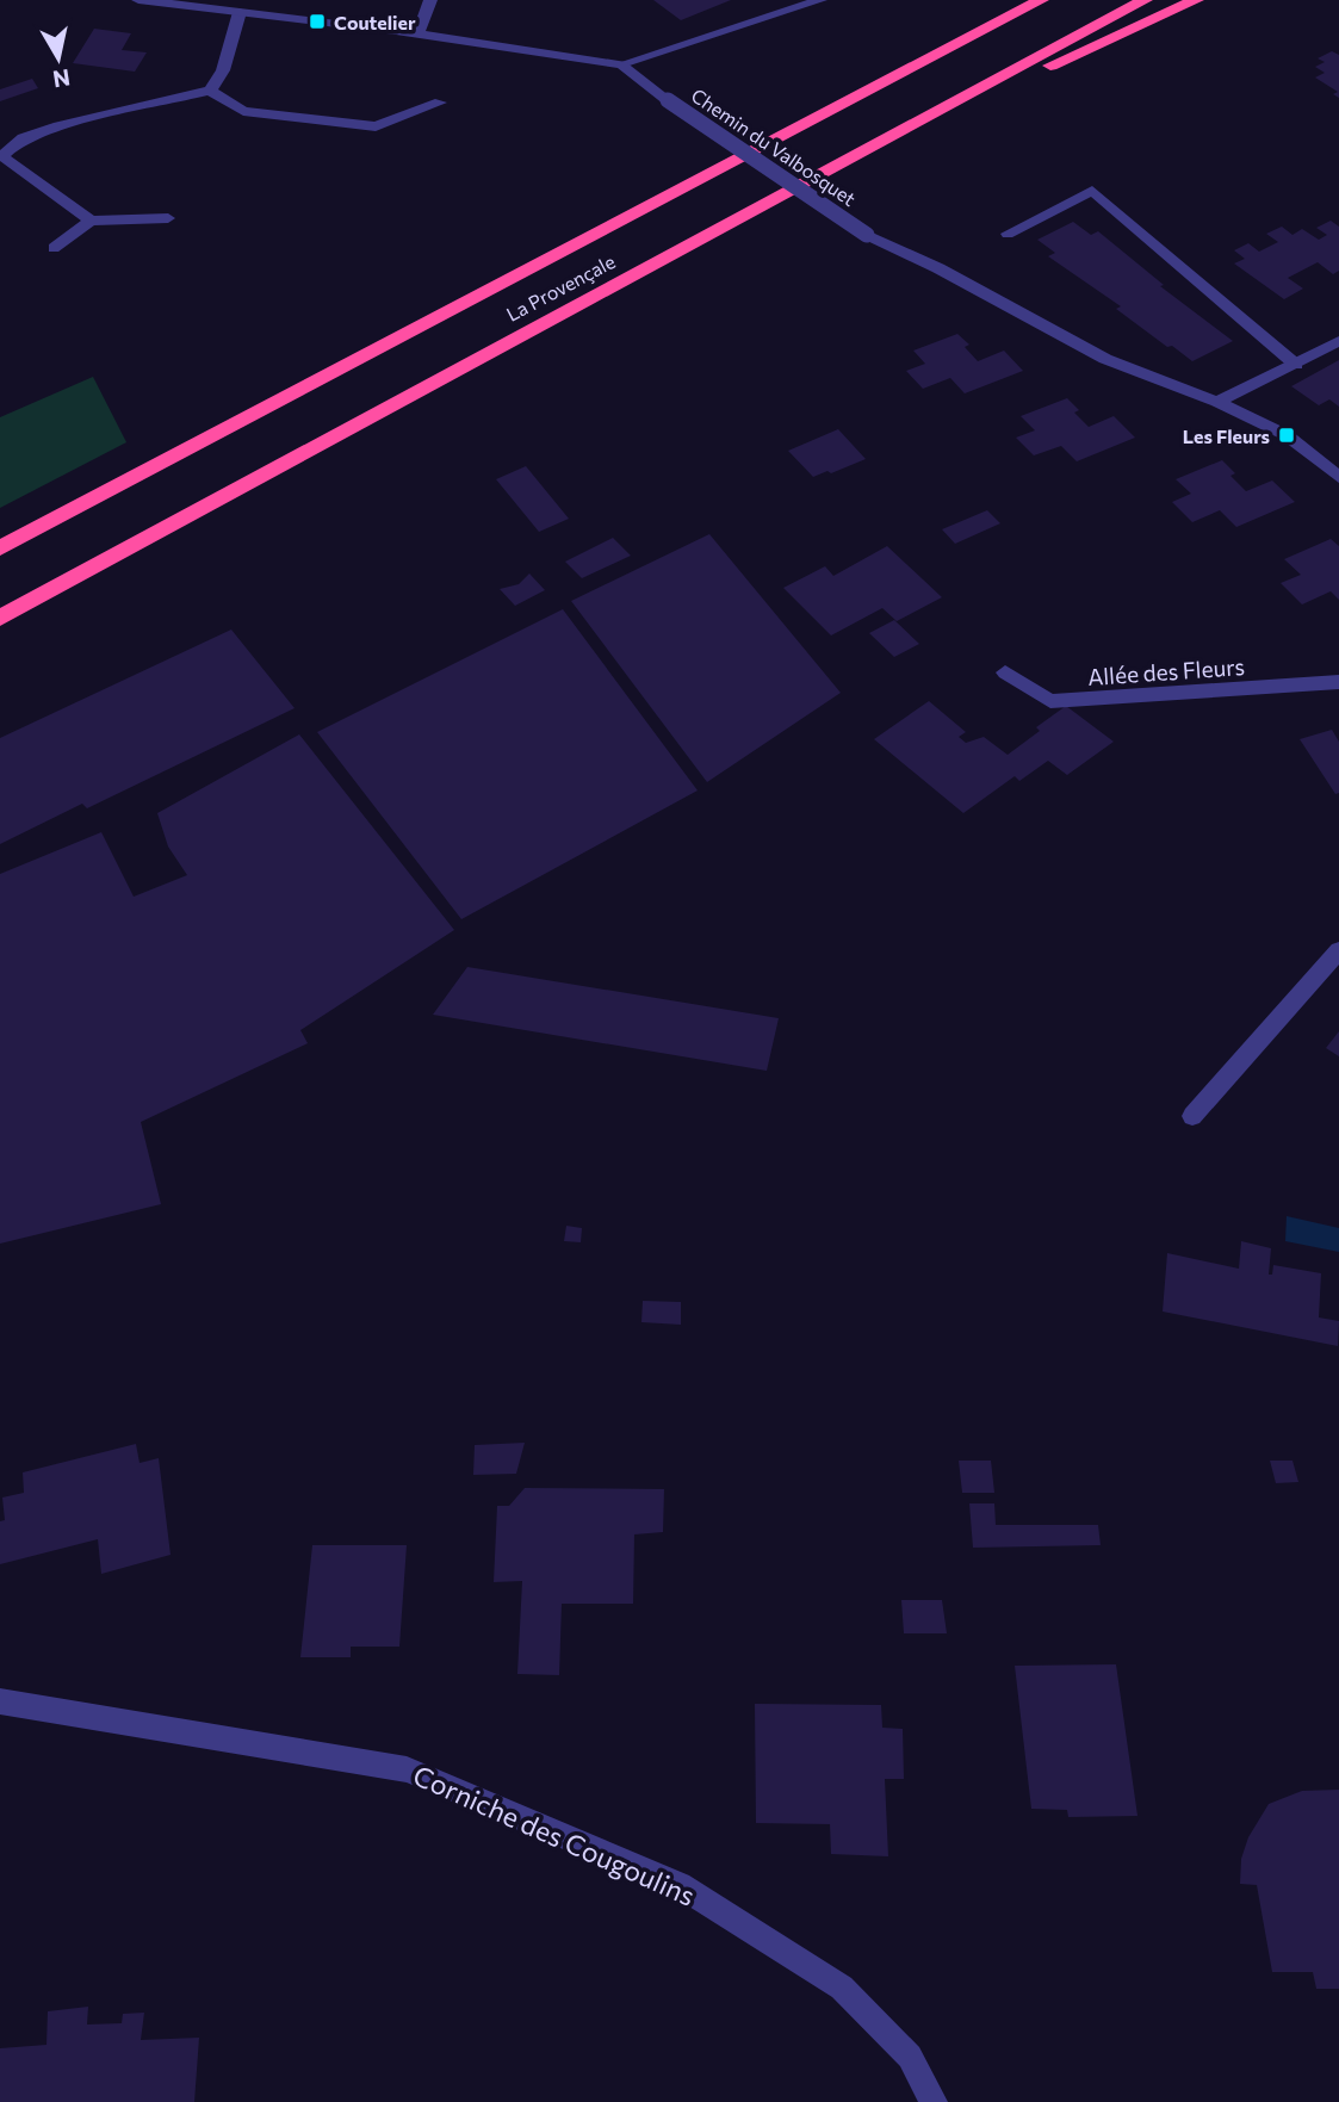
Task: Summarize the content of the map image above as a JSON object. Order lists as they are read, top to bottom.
{
  "streets": {
    "highway": ["La Provençale"],
    "street": ["Chemin du Valbosquet", "Allée des Fleurs", "Corniche des Cougoulins"]
  },
  "places": {
    "transit": ["Coutelier", "Les Fleurs"]
  },
  "north": "bottom"
}
